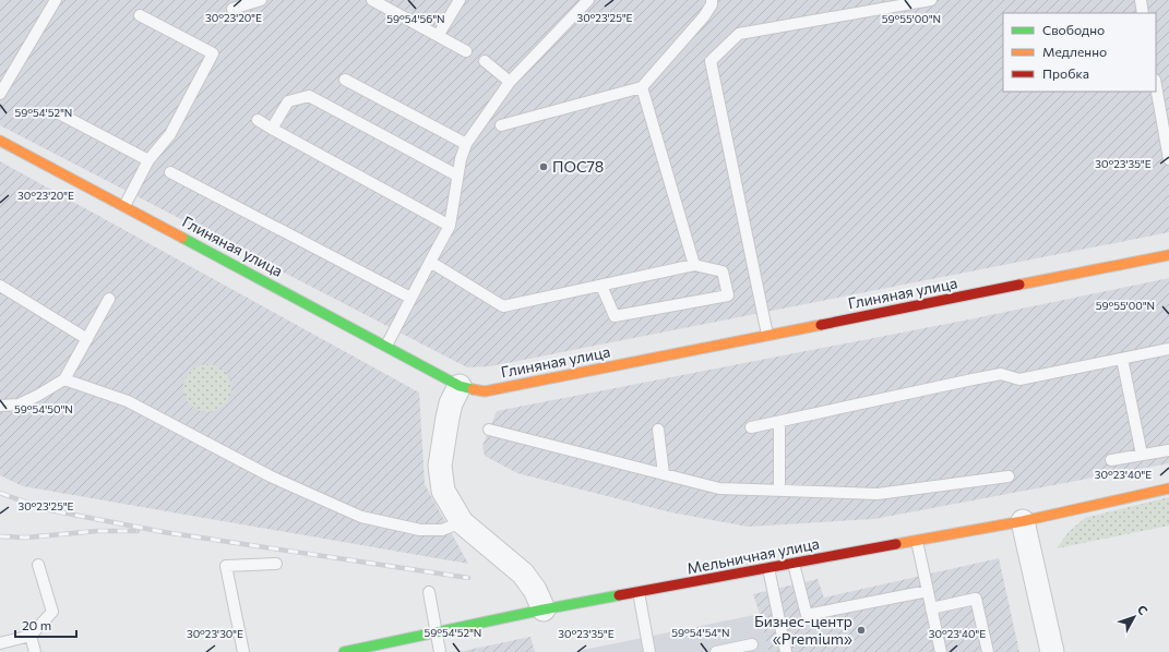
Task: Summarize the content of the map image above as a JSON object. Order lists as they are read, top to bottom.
{
  "streets": {
    "street": ["Глиняная улица", "Мельничная улица"]
  },
  "places": ["ПОС78", "Бизнес-центр «Premium»"],
  "legend": ["Свободно", "Медленно", "Пробка"],
  "scale_bar": "20 m",
  "north": "top right",
  "coordinates": [
    "30°23'20\"E",
    "30°23'25\"E",
    "59°54'56\"N",
    "59°55'00\"N",
    "59°54'52\"N",
    "30°23'35\"E",
    "59°54'50\"N",
    "30°23'40\"E",
    "59°54'54\"N",
    "30°23'30\"E"
  ]
}
